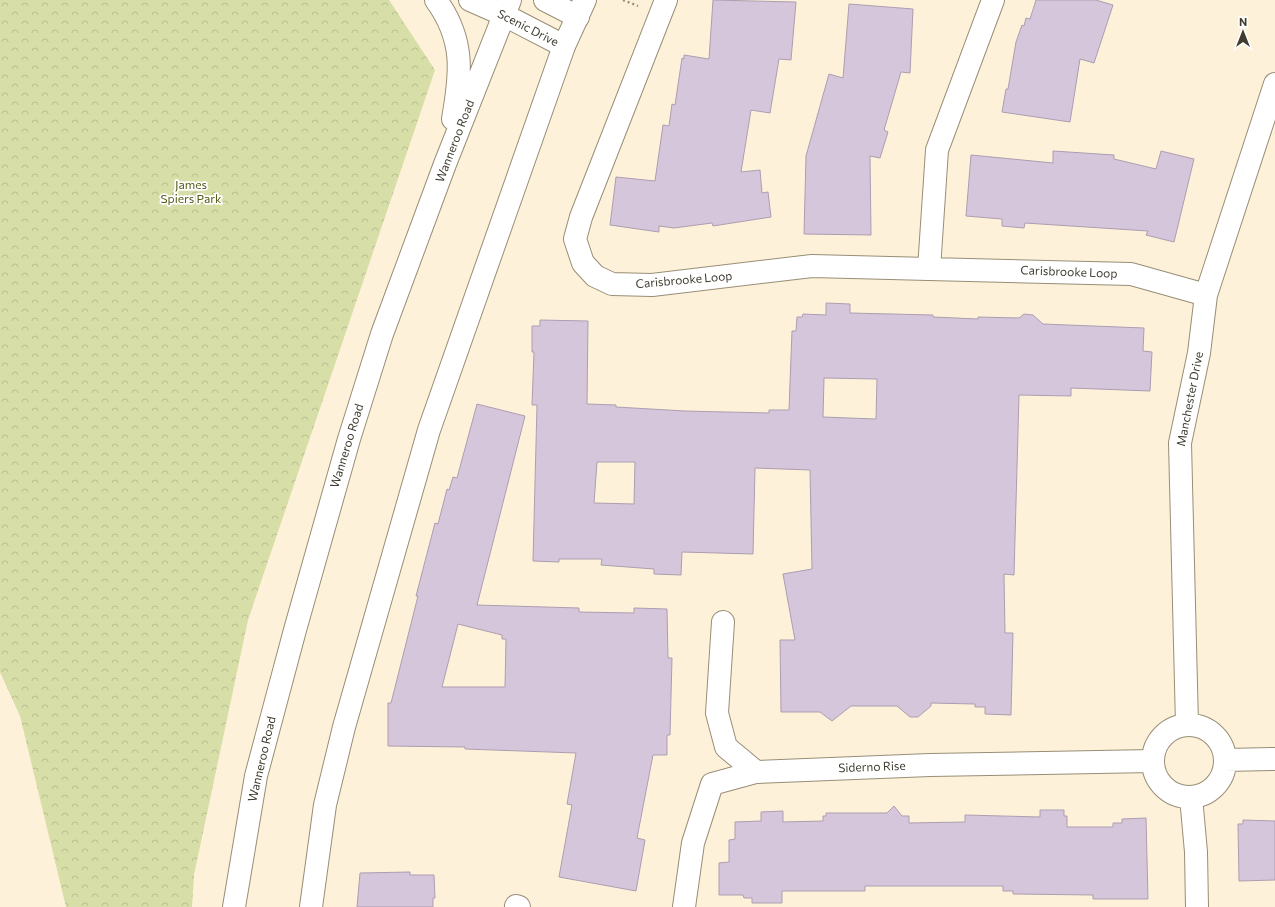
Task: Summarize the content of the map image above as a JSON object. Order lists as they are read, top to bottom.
{
  "streets": {
    "main road": [
      "Scenic Drive",
      "Wanneroo Road",
      "Carisbrooke Loop",
      "Manchester Drive",
      "Siderno Rise"
    ]
  },
  "crossings": [
    ["Scenic Drive", "Wanneroo Road"],
    ["Carisbrooke Loop", "Manchester Drive"],
    ["Manchester Drive", "Siderno Rise"]
  ],
  "parks": ["James Spiers Park"],
  "north": "top"
}
